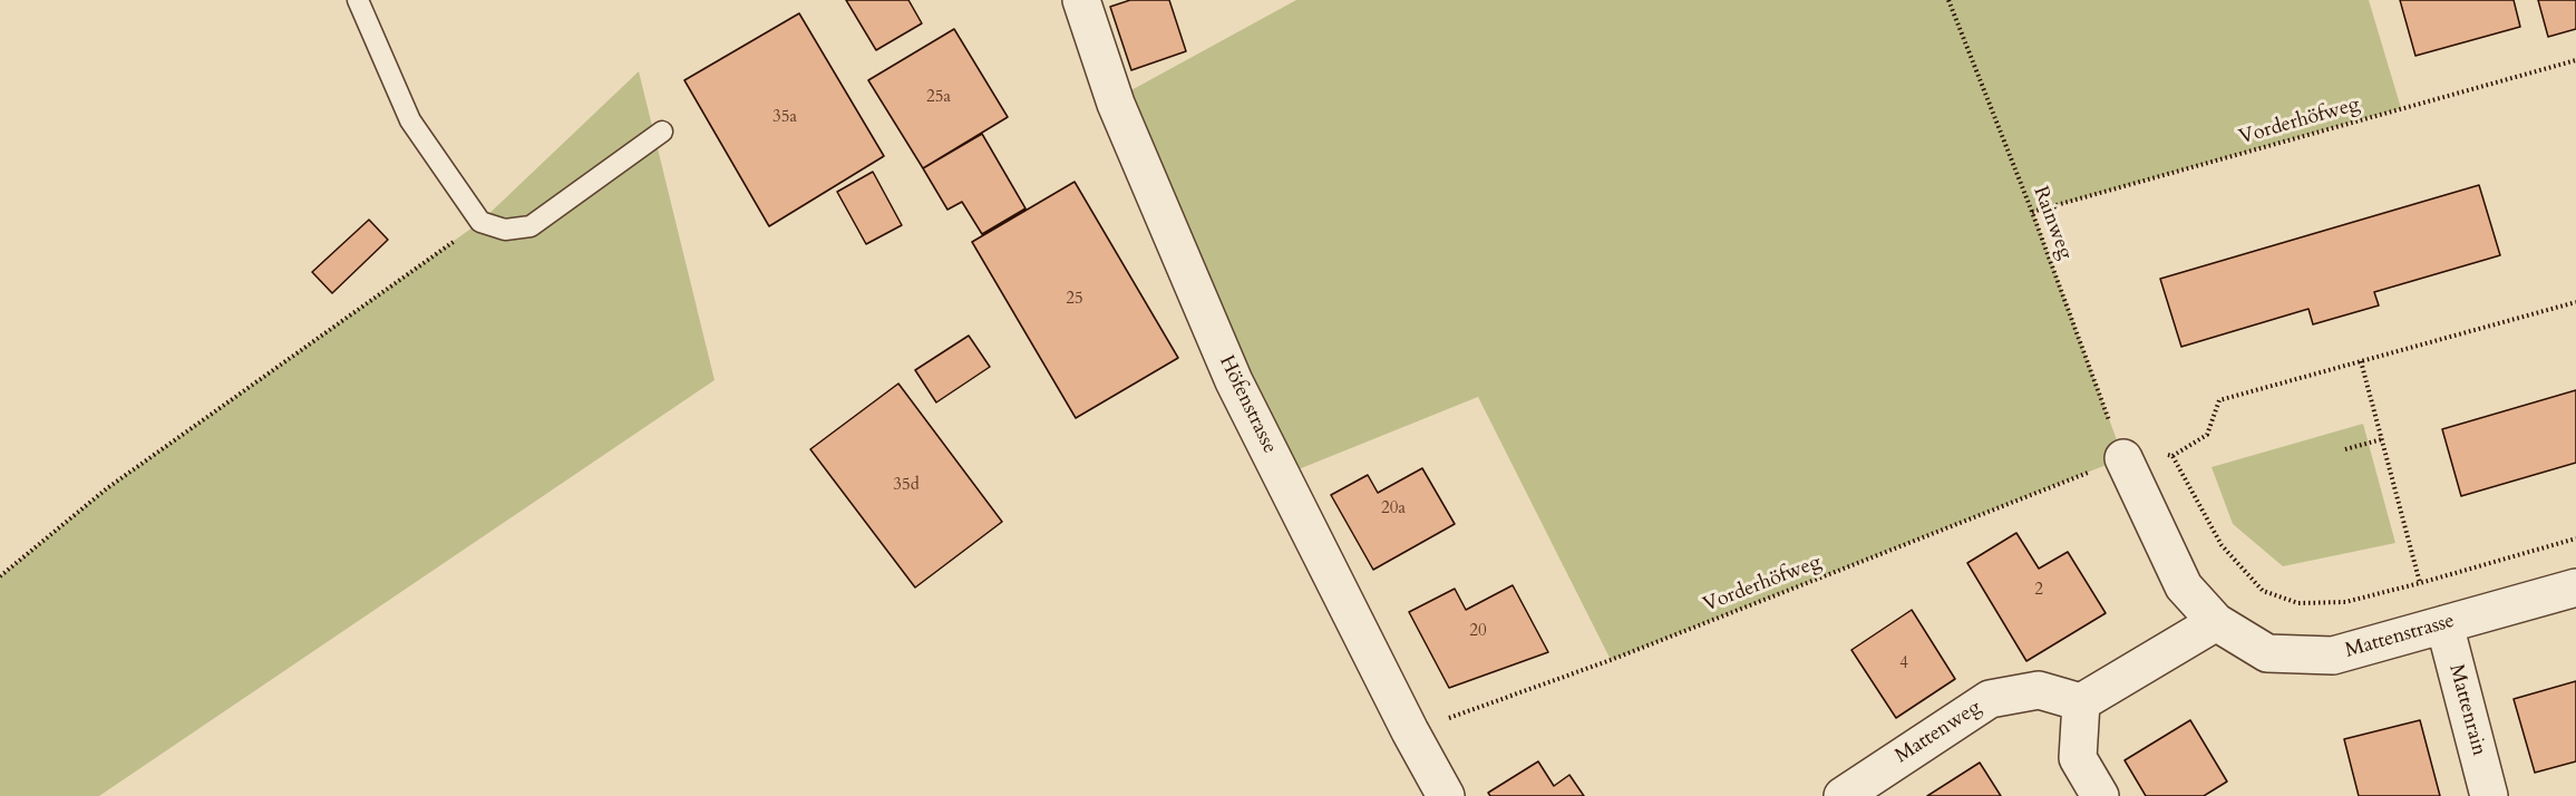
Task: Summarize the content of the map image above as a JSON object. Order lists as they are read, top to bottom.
{
  "streets": {
    "street": [
      "Höfenstrasse",
      "Mattenstrasse",
      "Mattenrain",
      "Mattenweg"
    ],
    "path": ["Vorderhöfweg", "Rainweg"]
  },
  "crossings": [
    ["Vorderhöfweg", "Rainweg"],
    ["Vorderhöfweg", "Höfenstrasse"],
    ["Vorderhöfweg", "Mattenstrasse"],
    ["Rainweg", "Mattenstrasse"],
    ["Mattenstrasse", "Mattenrain"]
  ],
  "house_numbers": [
    "25a",
    "35a",
    "25",
    "35d",
    "20a",
    "2",
    "20",
    "4"
  ]
}
